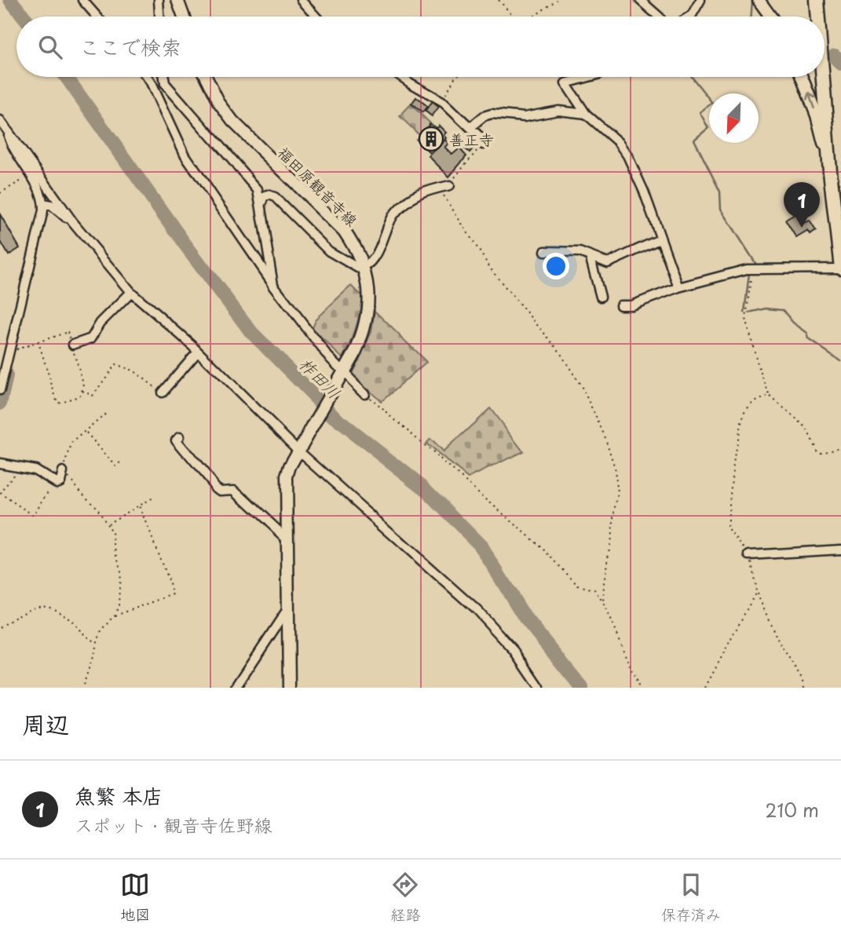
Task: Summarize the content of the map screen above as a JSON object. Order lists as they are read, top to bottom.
{
  "streets": {
    "main road": ["福田原観音寺線"]
  },
  "water": ["柞田川"],
  "places": {
    "building": ["善正寺"]
  },
  "north": "bottom left",
  "page": {
    "search": "ここで検索",
    "pins": "1",
    "heading": "周辺",
    "list": [
      {
        "mark": "1",
        "name": "魚繁 本店",
        "note": "スポット · 観音寺佐野線",
        "value": "210 m"
      }
    ],
    "nav": ["地図", "経路", "保存済み"]
  }
}
